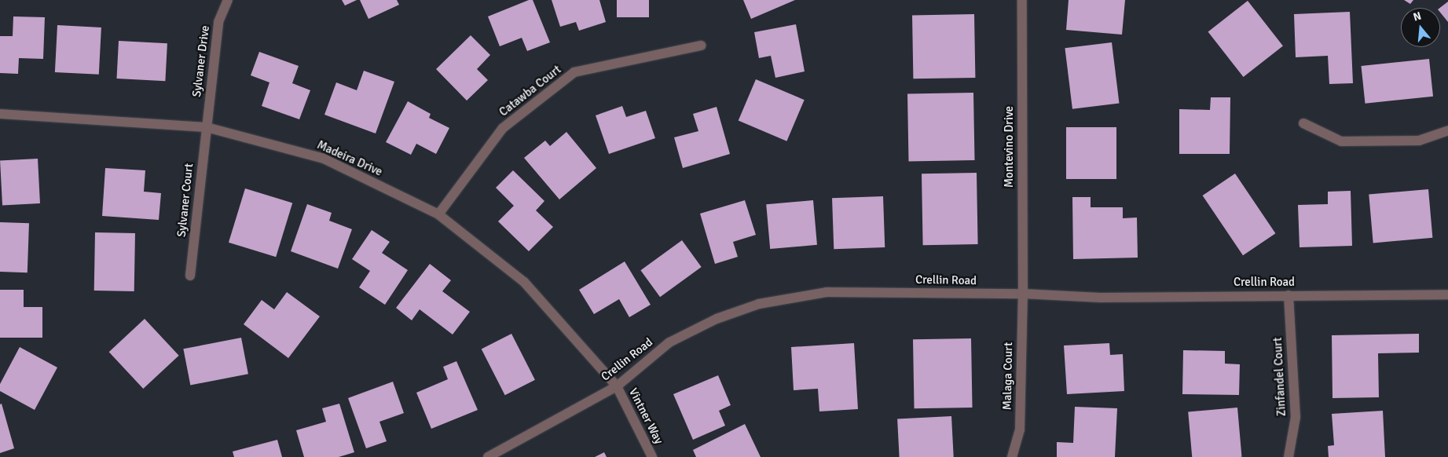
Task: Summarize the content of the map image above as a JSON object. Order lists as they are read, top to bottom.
{
  "streets": {
    "street": [
      "Sylvaner Drive",
      "Catawba Court",
      "Montevino Drive",
      "Madeira Drive",
      "Sylvaner Court",
      "Crellin Road",
      "Malaga Court",
      "Zinfandel Court",
      "Vintner Way"
    ]
  },
  "crossings": [
    ["Sylvaner Drive", "Madeira Drive"],
    ["Sylvaner Drive", "Sylvaner Court"],
    ["Catawba Court", "Madeira Drive"],
    ["Montevino Drive", "Crellin Road"],
    ["Montevino Drive", "Malaga Court"],
    ["Madeira Drive", "Sylvaner Court"],
    ["Madeira Drive", "Crellin Road"],
    ["Madeira Drive", "Vintner Way"],
    ["Crellin Road", "Malaga Court"],
    ["Crellin Road", "Zinfandel Court"],
    ["Crellin Road", "Vintner Way"]
  ],
  "north": "top"
}
